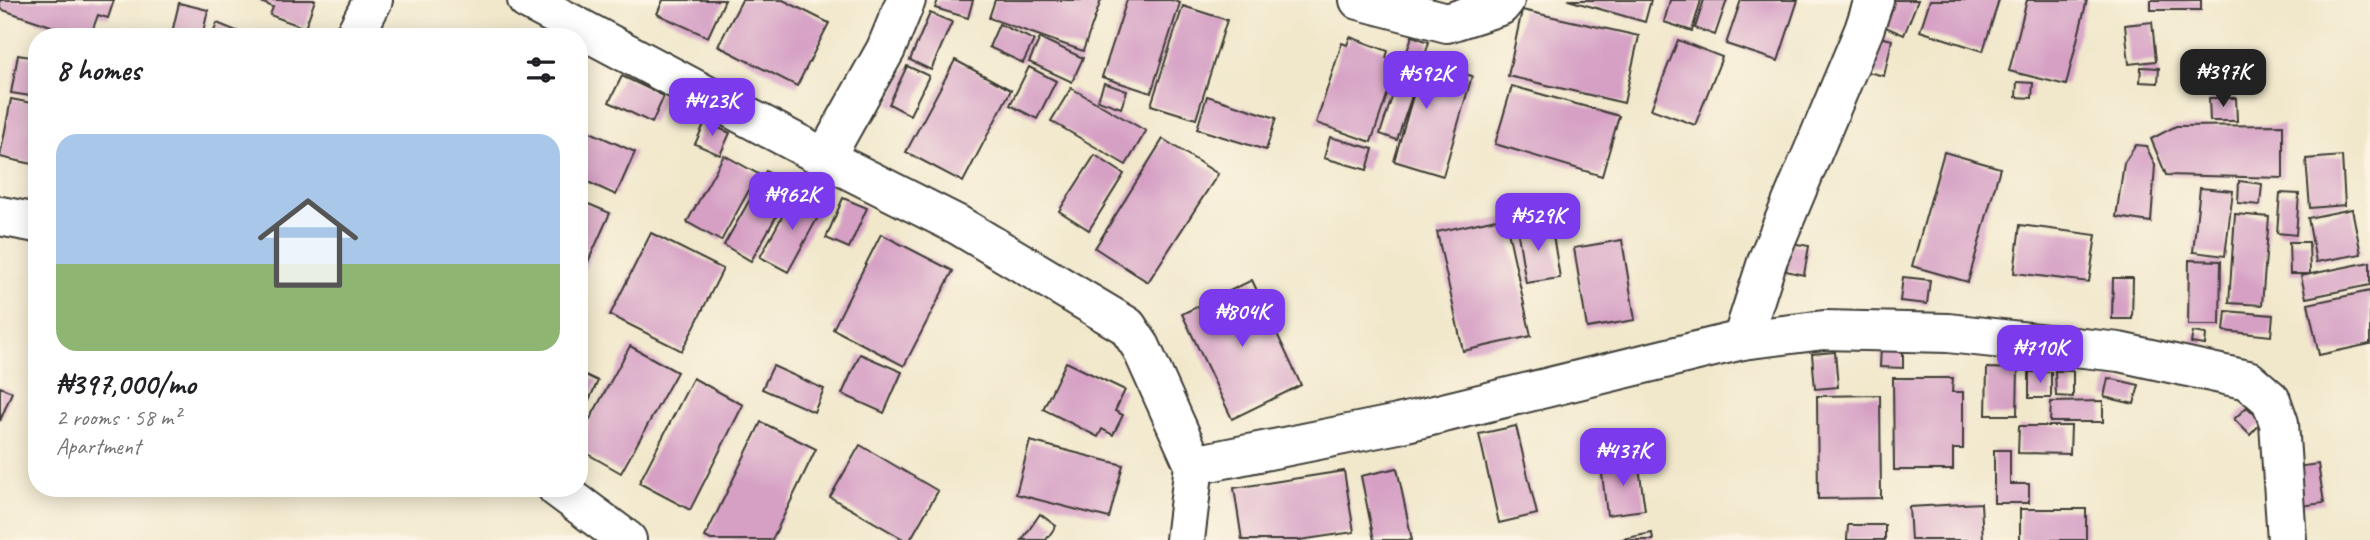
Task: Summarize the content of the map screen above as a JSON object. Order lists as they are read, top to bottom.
{
  "page": {
    "heading": "8 homes",
    "price": [
      "₦397K",
      "₦592K",
      "₦423K",
      "₦962K",
      "₦529K",
      "₦804K",
      "₦710K",
      "₦437K"
    ],
    "list": [
      {
        "name": "₦397,000/mo",
        "note": "2 rooms · 58 m² · Apartment"
      }
    ]
  }
}
